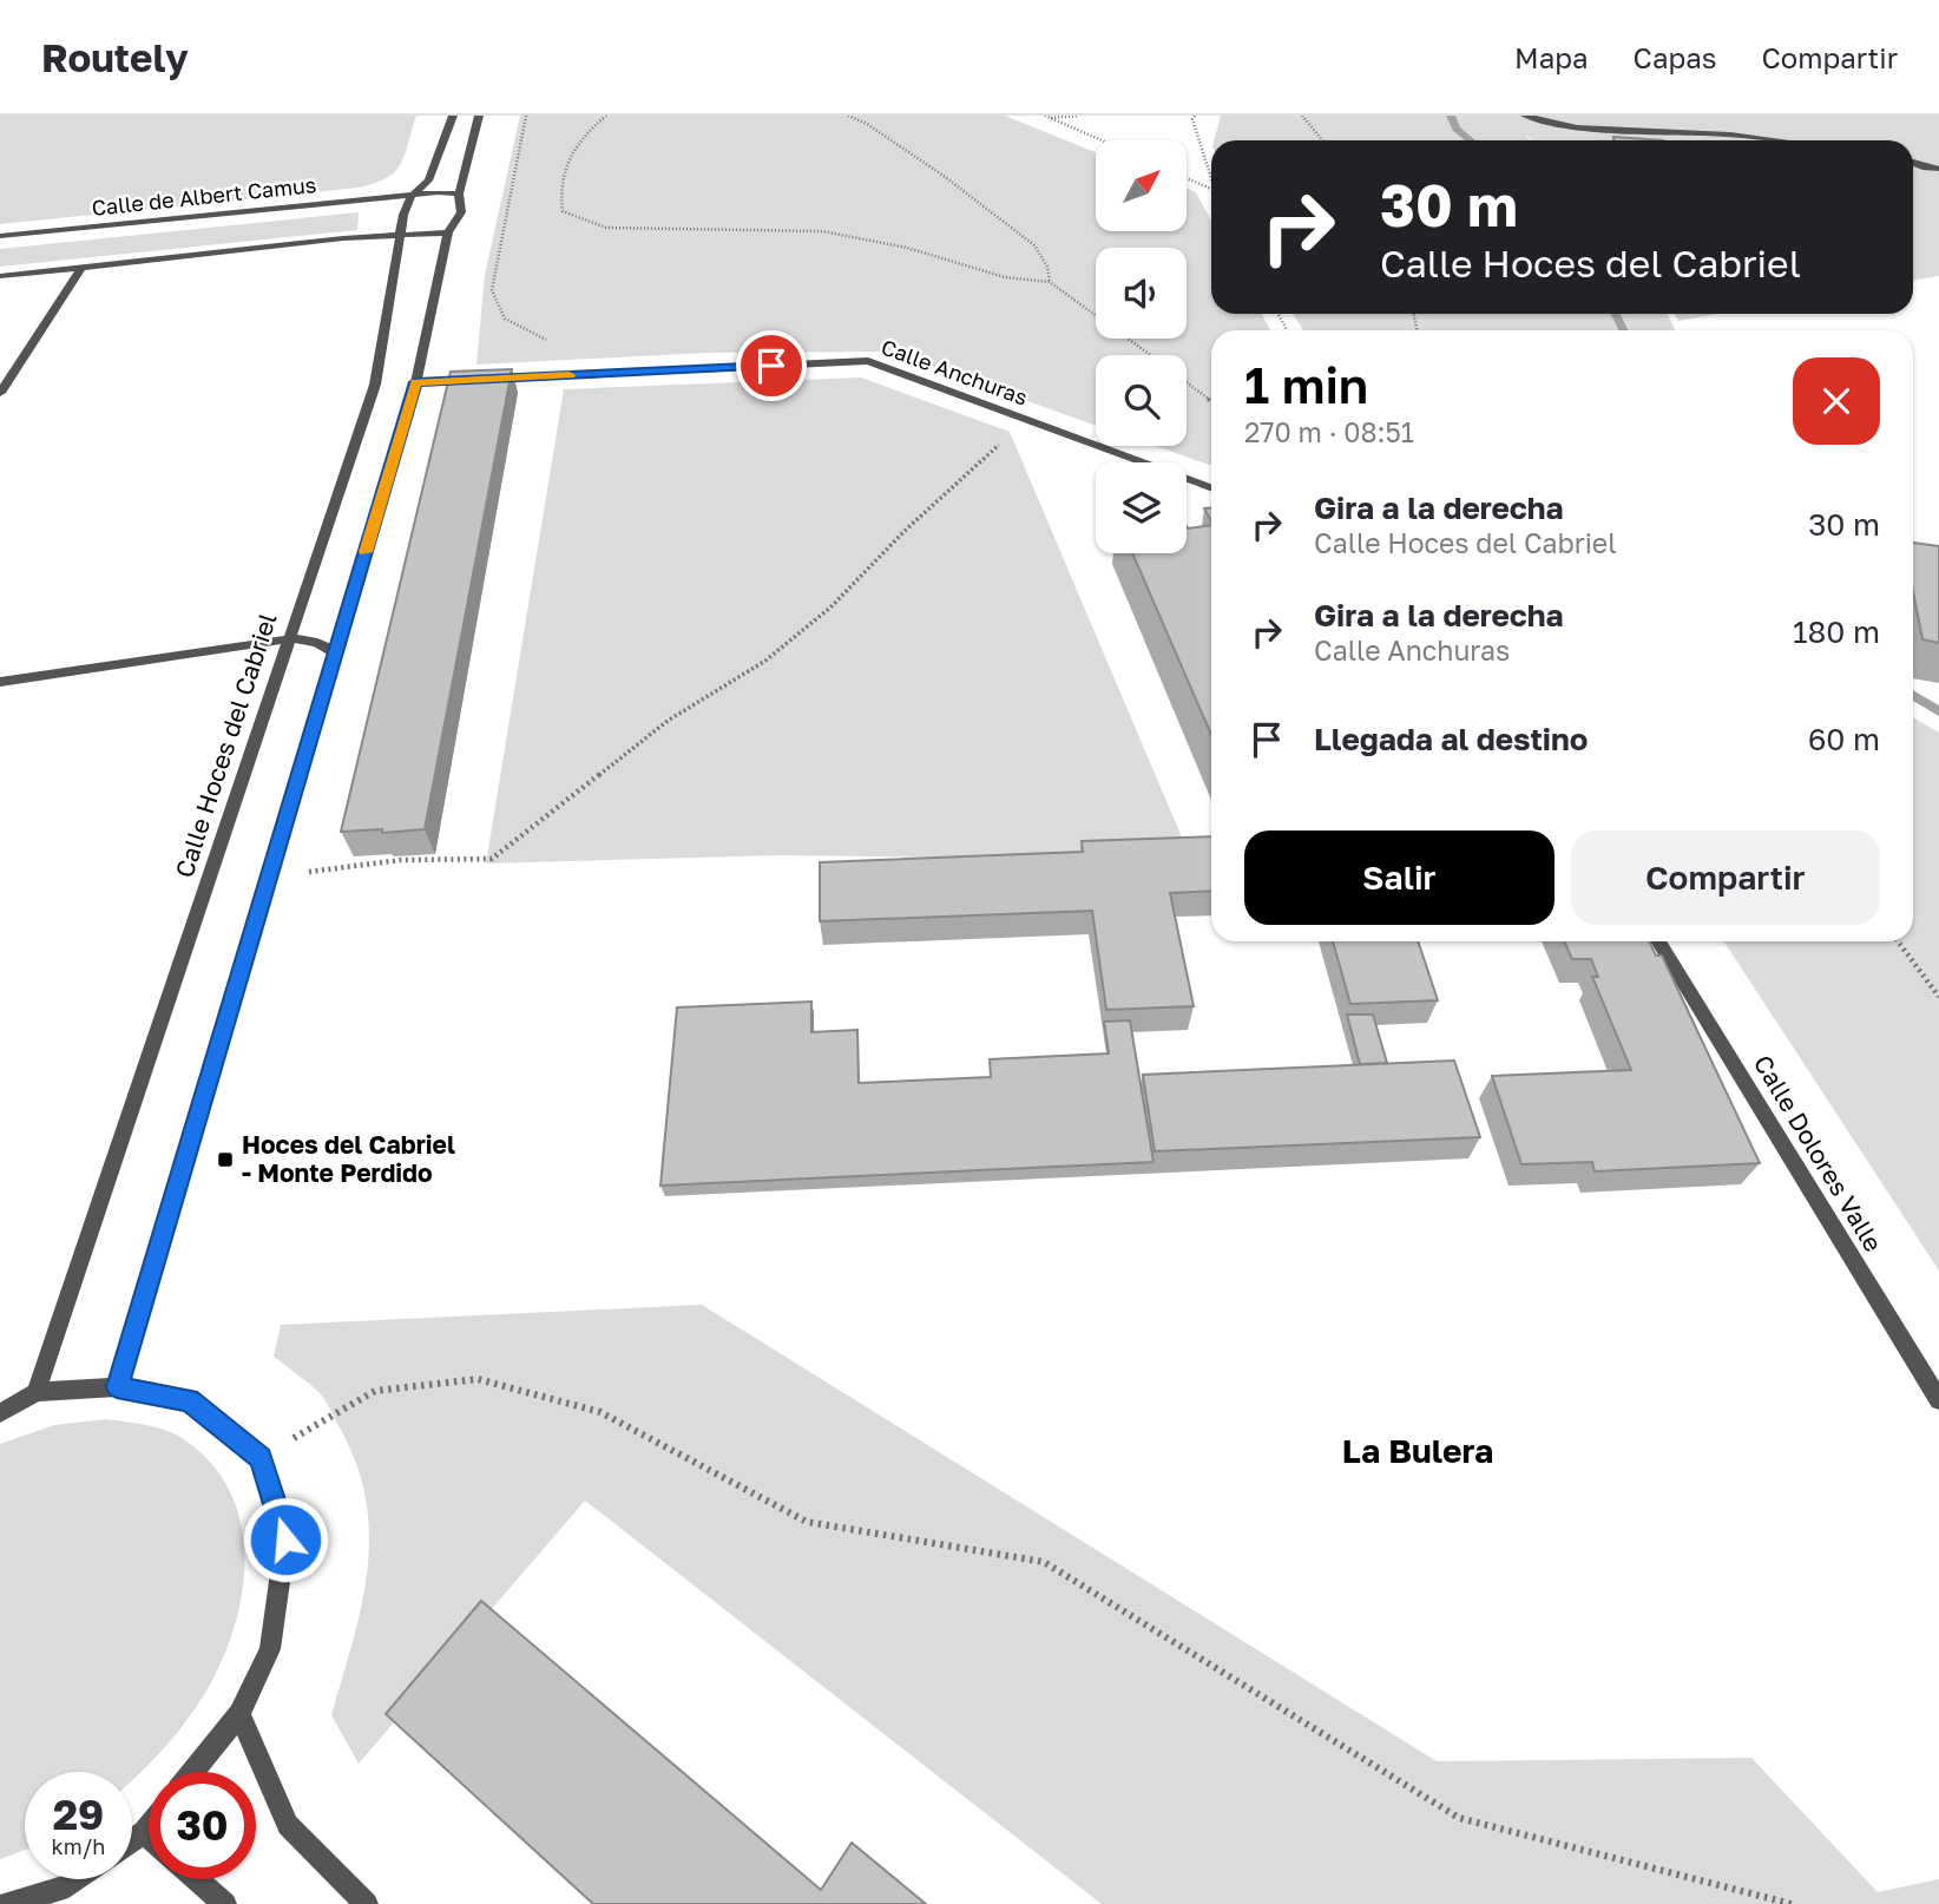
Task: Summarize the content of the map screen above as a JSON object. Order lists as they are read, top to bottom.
{
  "streets": {
    "street": [
      "Calle de Albert Camus",
      "Calle Anchuras",
      "Calle Hoces del Cabriel",
      "Calle Dolores Valle"
    ]
  },
  "crossings": [
    ["Calle de Albert Camus", "Calle Hoces del Cabriel"]
  ],
  "districts": ["La Bulera"],
  "places": {
    "transit": ["Hoces del Cabriel - Monte Perdido"]
  },
  "north": "top right",
  "page": {
    "header": "Routely",
    "nav": ["Mapa", "Capas", "Compartir"],
    "turn": ["30 m", "Calle Hoces del Cabriel"],
    "heading": ["1 min", "270 m · 08:51"],
    "list": [
      {
        "name": "Gira a la derecha",
        "note": "Calle Hoces del Cabriel",
        "value": "30 m"
      },
      {
        "name": "Gira a la derecha",
        "note": "Calle Anchuras",
        "value": "180 m"
      },
      {
        "name": "Llegada al destino",
        "value": "60 m"
      }
    ],
    "buttons": ["Salir", "Compartir"],
    "speed": "29 km/h",
    "limit": "30"
  }
}
